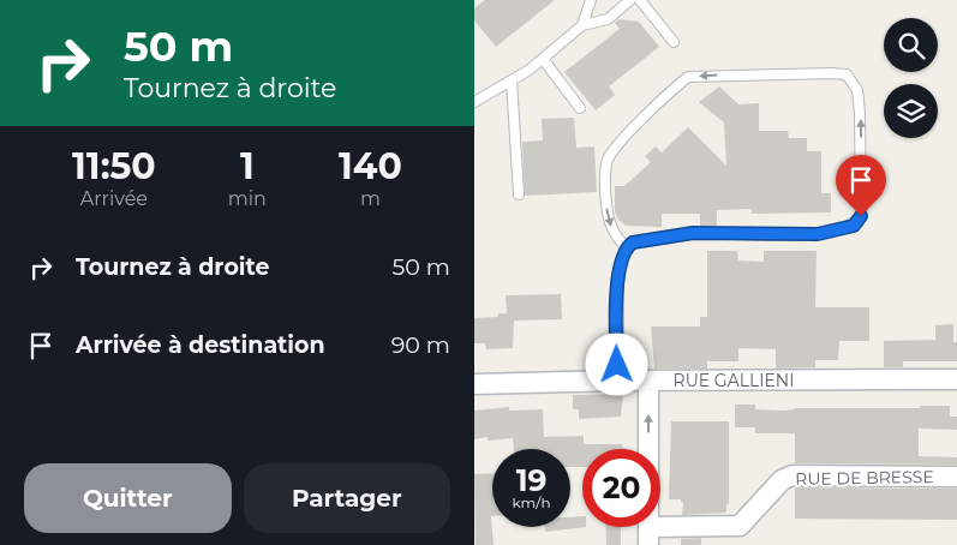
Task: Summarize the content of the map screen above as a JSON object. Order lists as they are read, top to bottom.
{
  "streets": {
    "street": ["RUE GALLIENI", "RUE DE BRESSE"]
  },
  "page": {
    "turn": ["50 m", "Tournez à droite"],
    "eta": [
      "11:50",
      "Arrivée",
      "1",
      "min",
      "140",
      "m"
    ],
    "list": [
      {
        "name": "Tournez à droite",
        "value": "50 m"
      },
      {
        "name": "Arrivée à destination",
        "value": "90 m"
      }
    ],
    "speed": "19 km/h",
    "limit": "20",
    "buttons": ["Quitter", "Partager"]
  }
}
